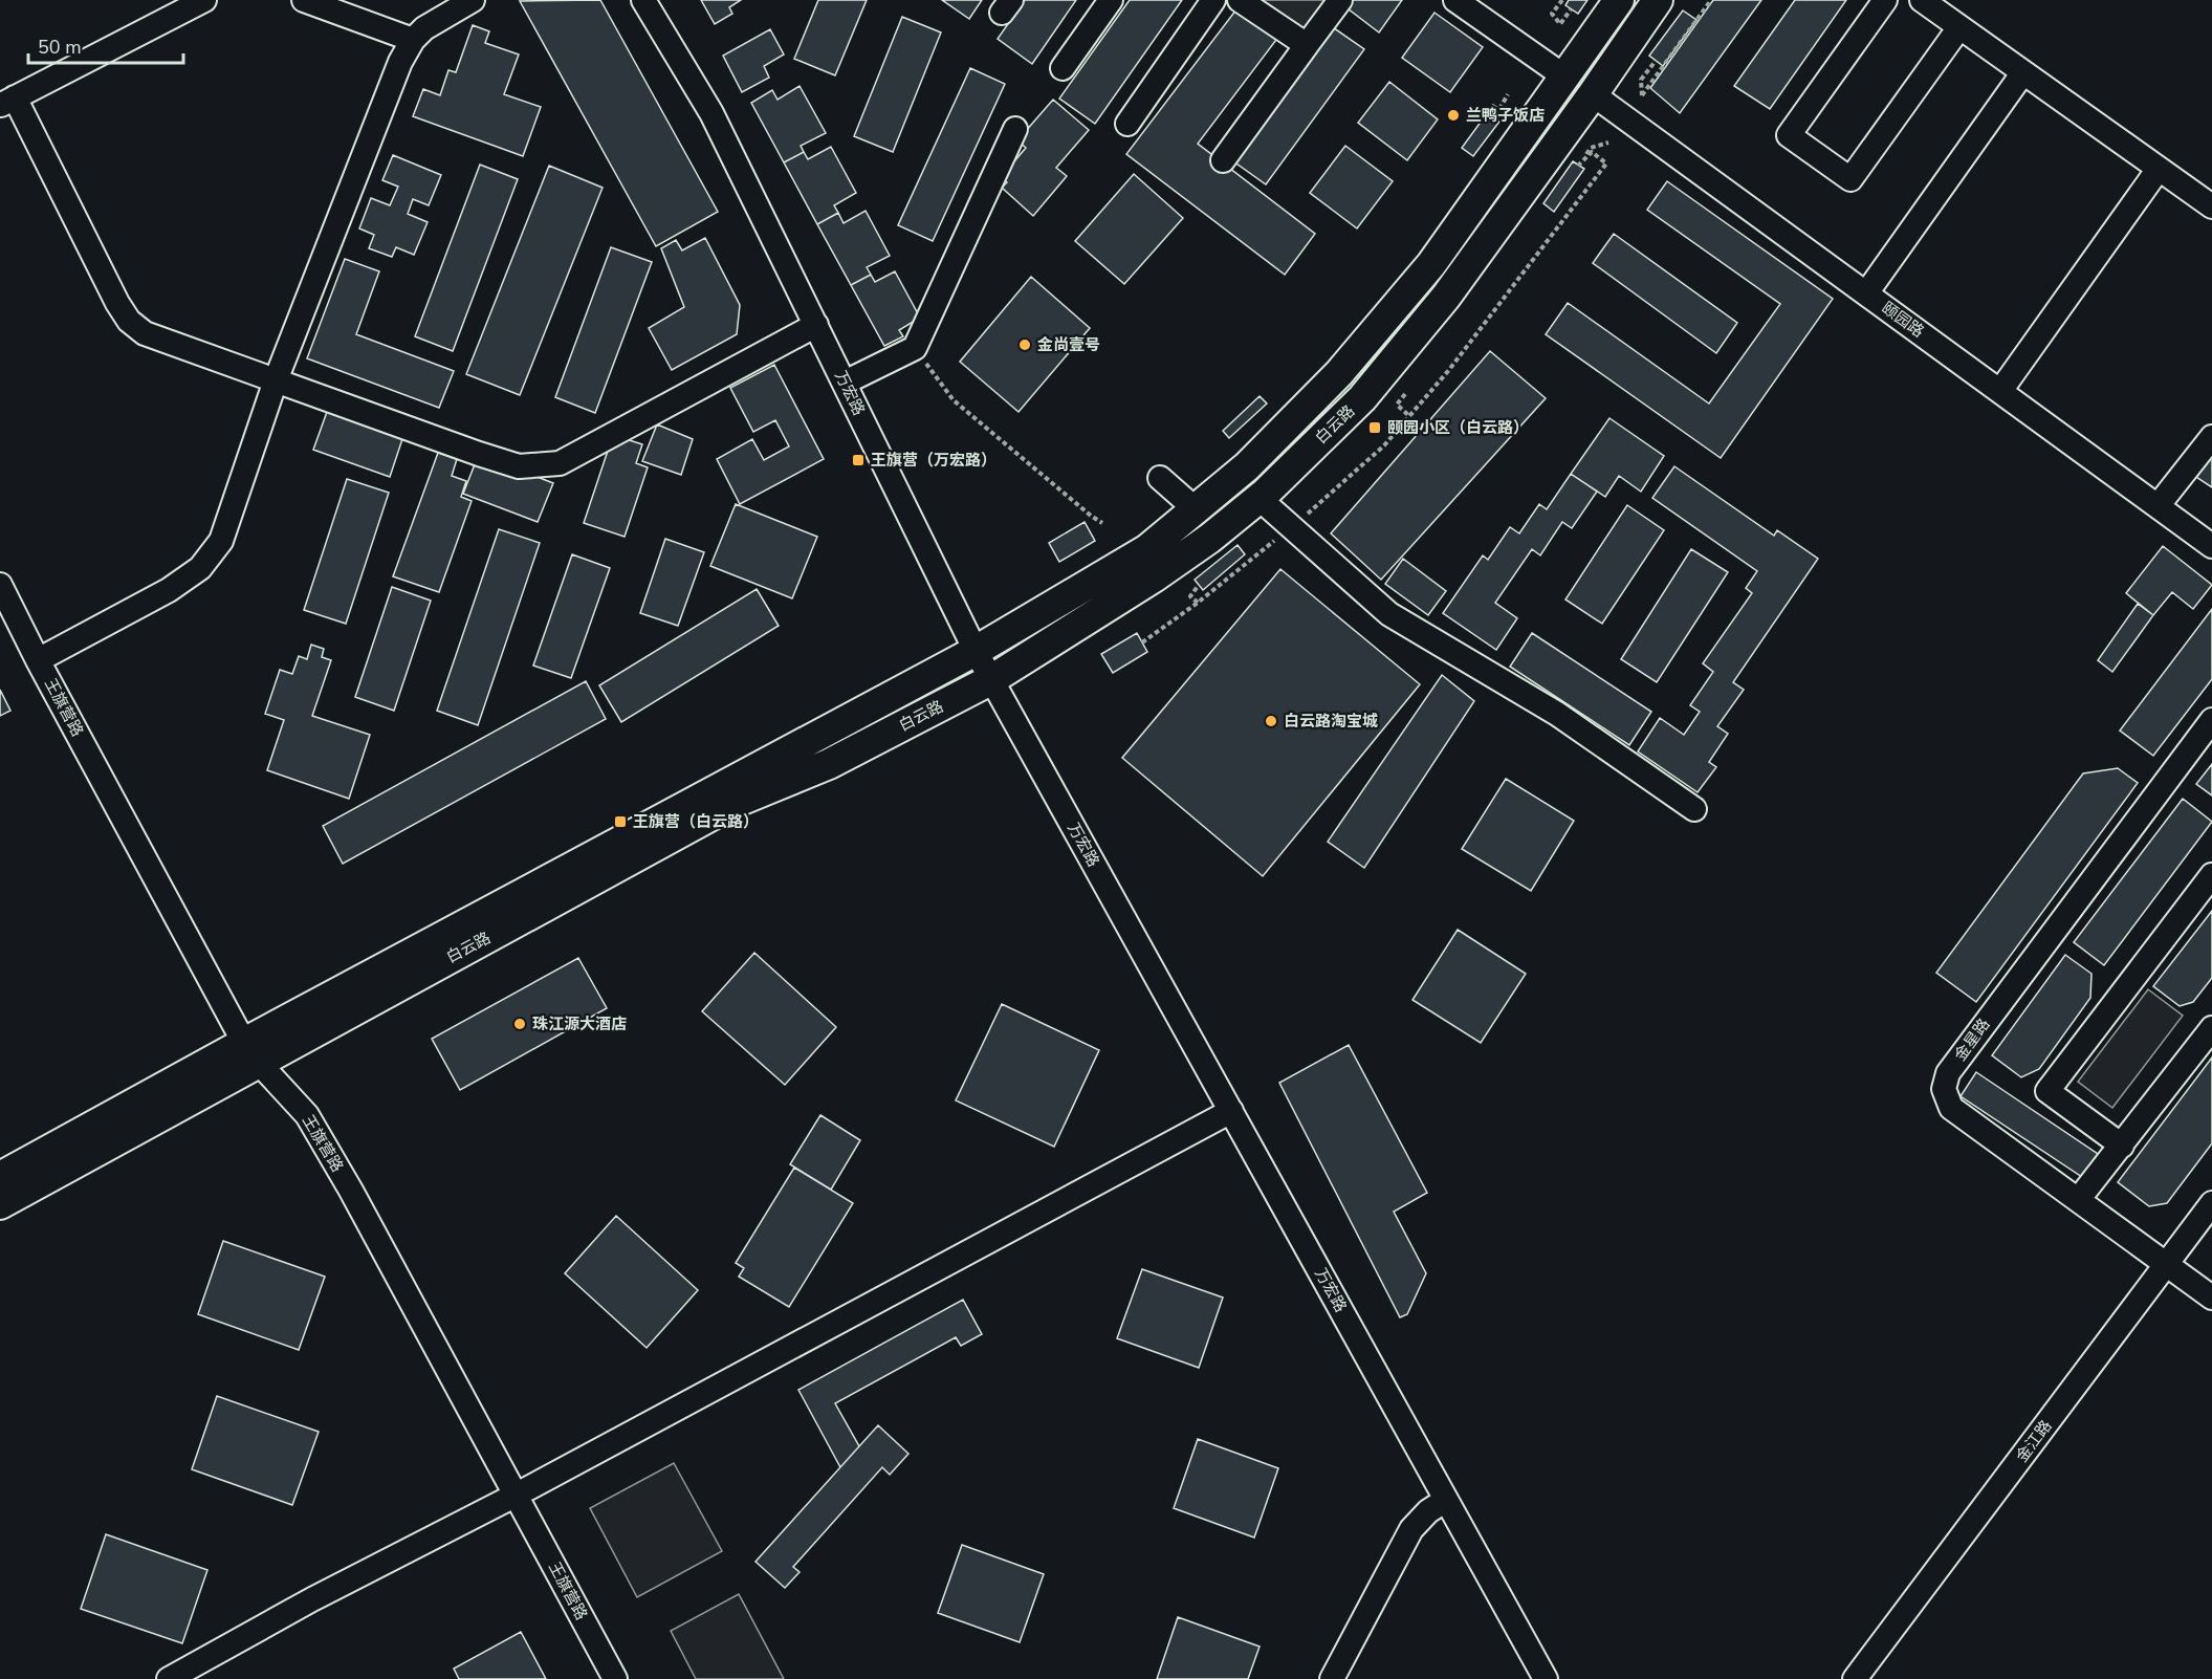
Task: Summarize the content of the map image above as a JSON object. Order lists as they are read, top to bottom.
{
  "streets": {
    "main road": ["白云路"],
    "street": [
      "颐园路",
      "万宏路",
      "王旗营路",
      "金星路",
      "金江路"
    ]
  },
  "crossings": [
    ["颐园路", "白云路"],
    ["万宏路", "白云路"],
    ["白云路", "王旗营路"],
    ["金星路", "金江路"]
  ],
  "places": {
    "other": [
      "兰鸭子饭店",
      "金尚壹号",
      "白云路淘宝城",
      "珠江源大酒店"
    ],
    "transit": ["颐园小区（白云路）", "王旗营（万宏路）", "王旗营（白云路）"]
  },
  "scale_bar": "50 m"
}
